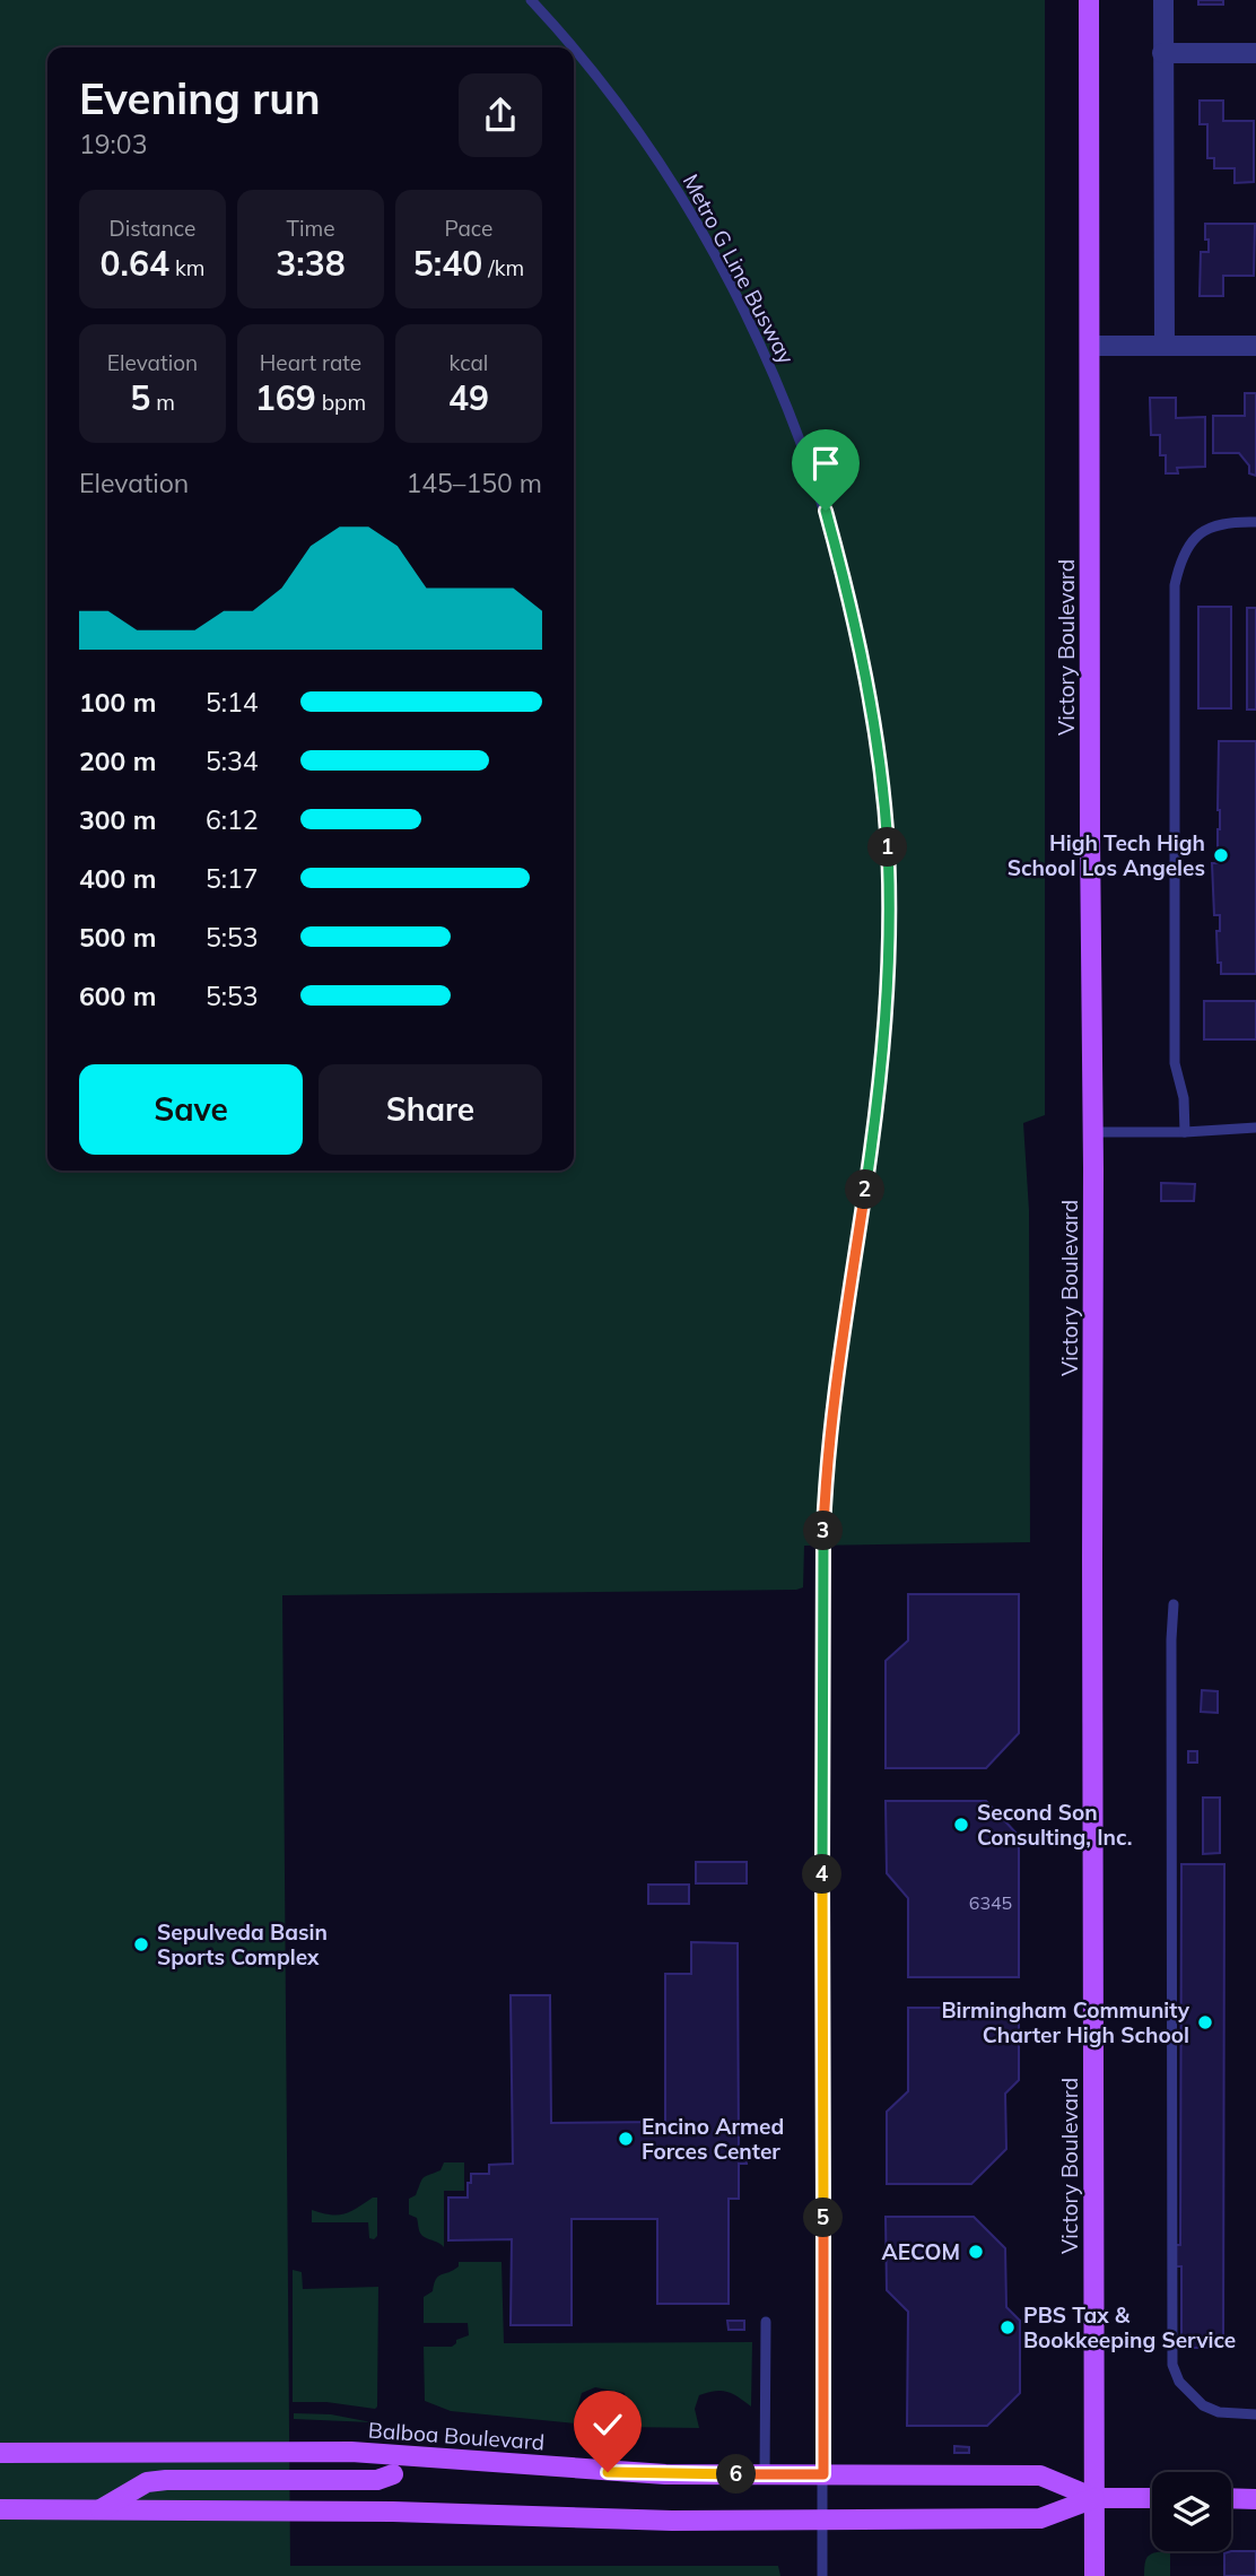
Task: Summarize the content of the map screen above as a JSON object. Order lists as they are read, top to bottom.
{
  "streets": {
    "main road": ["Victory Boulevard", "Balboa Boulevard"],
    "lane": ["Metro G Line Busway"]
  },
  "crossings": [
    ["Metro G Line Busway", "Balboa Boulevard"],
    ["Victory Boulevard", "Balboa Boulevard"]
  ],
  "places": [
    "High Tech High School Los Angeles",
    "Second Son Consulting, Inc.",
    "Sepulveda Basin Sports Complex",
    "Birmingham Community Charter High School",
    "Encino Armed Forces Center",
    "AECOM",
    "PBS Tax & Bookkeeping Service"
  ],
  "house_numbers": ["6345"],
  "page": {
    "heading": ["Evening run", "19:03"],
    "stats": [
      ["Distance", "0.64 km"],
      ["Time", "3:38"],
      ["Pace", "5:40 /km"],
      ["Elevation", "5 m"],
      ["Heart rate", "169 bpm"],
      ["kcal", "49"]
    ],
    "chart": ["Elevation", "145–150 m"],
    "list": [
      {
        "name": "100 m",
        "note": "5:14"
      },
      {
        "name": "200 m",
        "note": "5:34"
      },
      {
        "name": "300 m",
        "note": "6:12"
      },
      {
        "name": "400 m",
        "note": "5:17"
      },
      {
        "name": "500 m",
        "note": "5:53"
      },
      {
        "name": "600 m",
        "note": "5:53"
      }
    ],
    "pins": [
      "1",
      "2",
      "3",
      "4",
      "5",
      "6"
    ],
    "buttons": ["Save", "Share"]
  }
}
